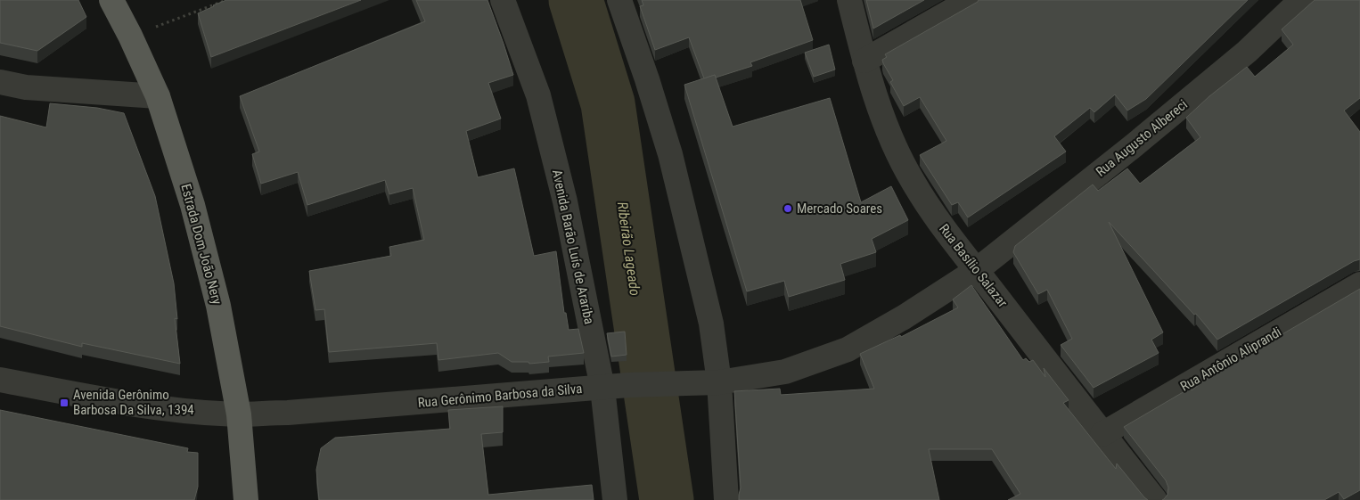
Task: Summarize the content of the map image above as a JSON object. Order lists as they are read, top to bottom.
{
  "streets": {
    "main road": ["Estrada Dom João Nery"],
    "street": [
      "Rua Augusto Albereci",
      "Avenida Barão Luís de Arariba",
      "Rua Basílio Salazar",
      "Rua Antônio Aliprandi",
      "Rua Gerônimo Barbosa da Silva"
    ]
  },
  "crossings": [
    ["Rua Augusto Albereci", "Rua Basílio Salazar"],
    ["Rua Augusto Albereci", "Rua Gerônimo Barbosa da Silva"],
    ["Estrada Dom João Nery", "Rua Gerônimo Barbosa da Silva"],
    ["Avenida Barão Luís de Arariba", "Rua Gerônimo Barbosa da Silva"],
    ["Rua Basílio Salazar", "Rua Antônio Aliprandi"],
    ["Rua Basílio Salazar", "Rua Gerônimo Barbosa da Silva"]
  ],
  "water": ["Ribeirão Lageado"],
  "places": {
    "other": ["Mercado Soares"],
    "transit": ["Avenida Gerônimo Barbosa Da Silva, 1394"]
  }
}
